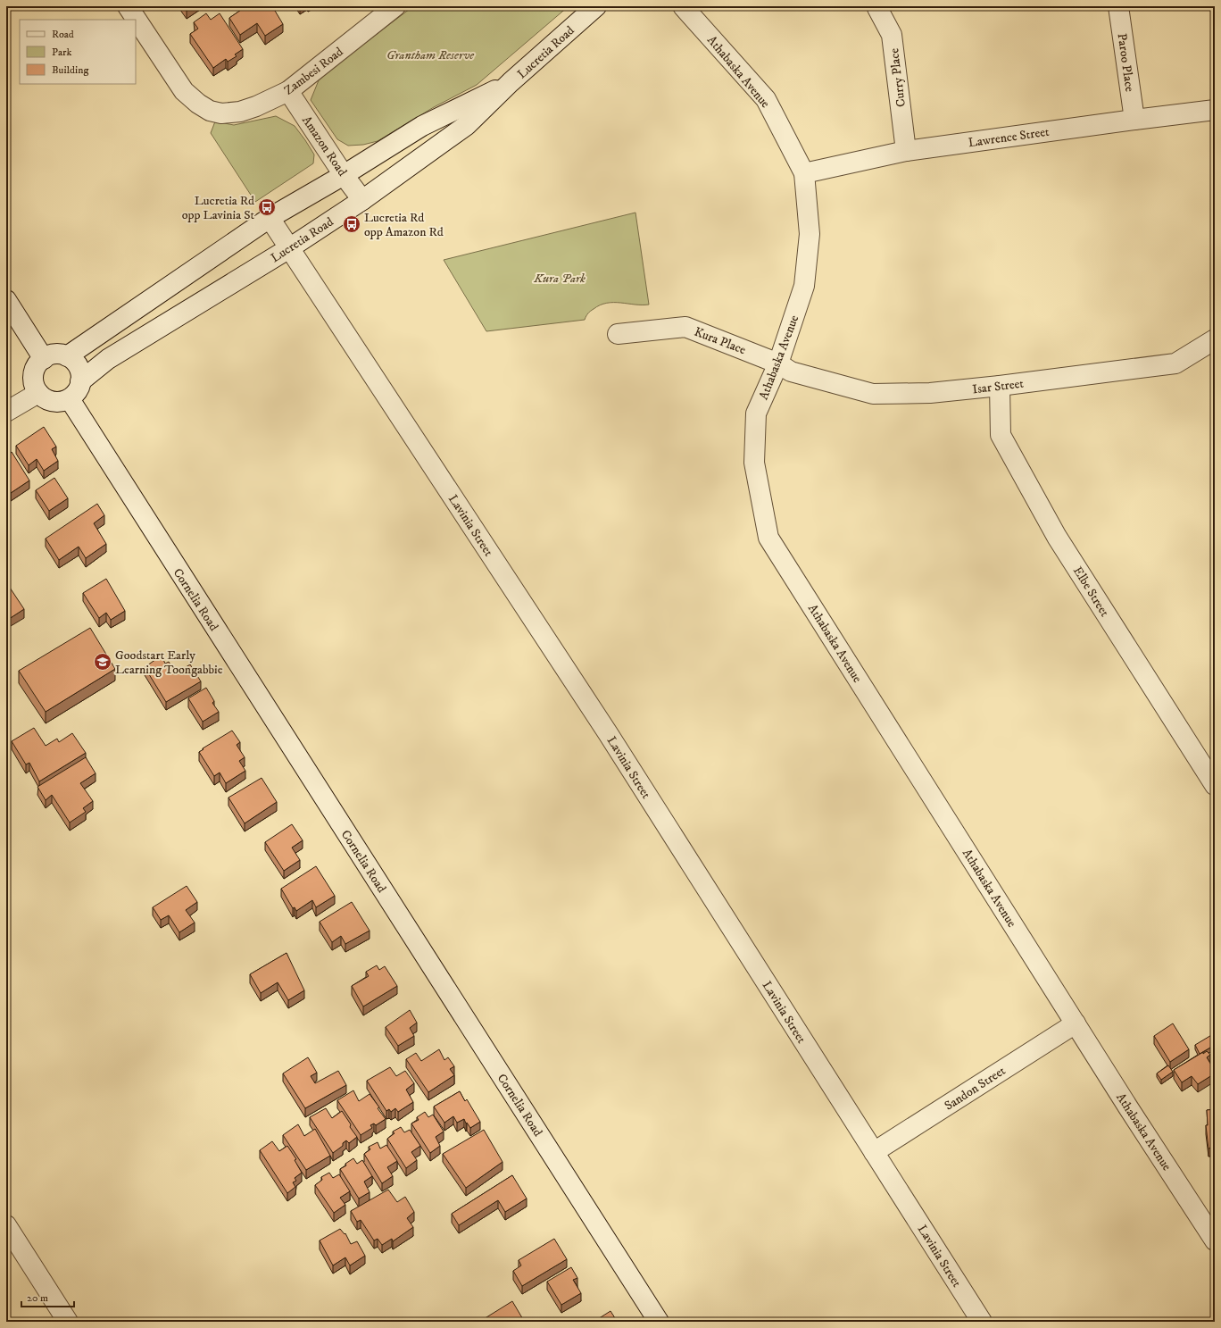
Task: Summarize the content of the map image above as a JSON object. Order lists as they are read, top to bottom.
{
  "streets": {
    "street": [
      "Lucretia Road",
      "Paroo Place",
      "Zambesi Road",
      "Athabaska Avenue",
      "Curry Place",
      "Lawrence Street",
      "Amazon Road",
      "Kura Place",
      "Isar Street",
      "Lavinia Street",
      "Elbe Street",
      "Cornelia Road",
      "Sandon Street"
    ]
  },
  "crossings": [
    ["Lucretia Road", "Amazon Road"],
    ["Lucretia Road", "Lavinia Street"],
    ["Lucretia Road", "Cornelia Road"],
    ["Paroo Place", "Lawrence Street"],
    ["Zambesi Road", "Amazon Road"],
    ["Athabaska Avenue", "Lawrence Street"],
    ["Athabaska Avenue", "Kura Place"],
    ["Athabaska Avenue", "Isar Street"],
    ["Athabaska Avenue", "Sandon Street"],
    ["Curry Place", "Lawrence Street"],
    ["Kura Place", "Isar Street"],
    ["Isar Street", "Elbe Street"],
    ["Lavinia Street", "Sandon Street"]
  ],
  "parks": ["Grantham Reserve", "Kura Park"],
  "places": {
    "bus stop": ["Lucretia Rd opp Lavinia St", "Lucretia Rd opp Amazon Rd"],
    "school or university": ["Goodstart Early Learning Toongabbie"]
  },
  "legend": ["Road", "Park", "Building"],
  "scale_bar": "20 m"
}
